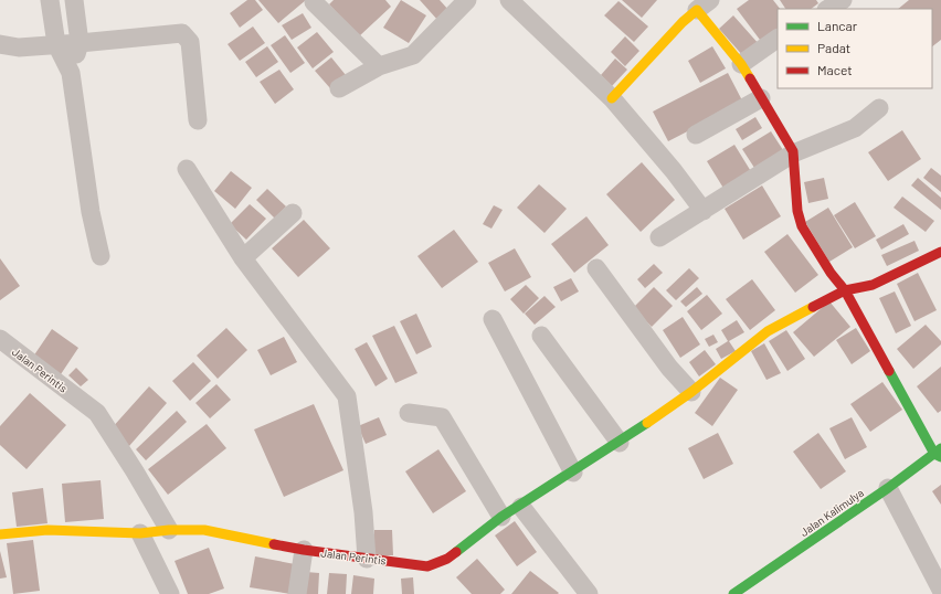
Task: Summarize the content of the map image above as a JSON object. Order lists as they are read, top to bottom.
{
  "streets": {
    "street": ["Jalan Perintis", "Jalan Kalimulya"]
  },
  "legend": ["Lancar", "Padat", "Macet"]
}
